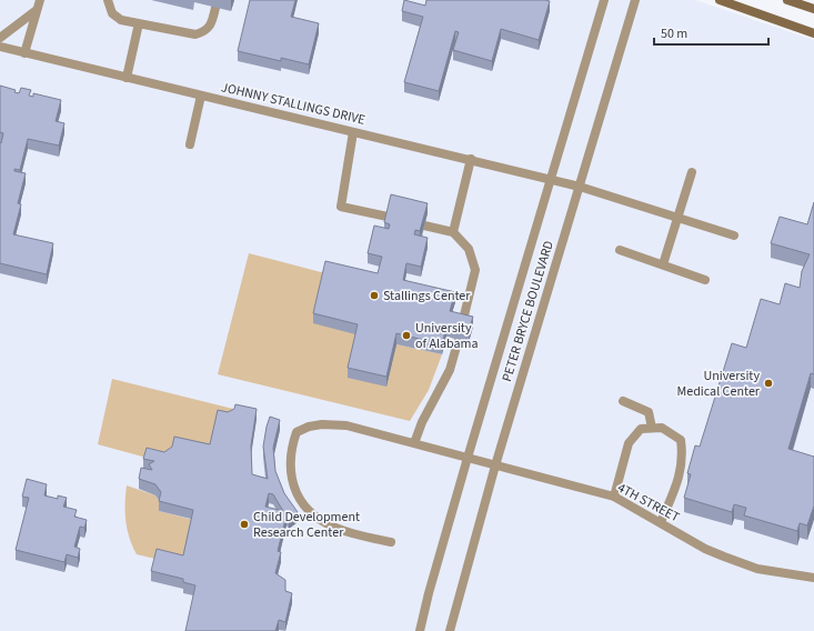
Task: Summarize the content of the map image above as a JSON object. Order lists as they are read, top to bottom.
{
  "streets": {
    "street": ["JOHNNY STALLINGS DRIVE", "PETER BRYCE BOULEVARD", "4TH STREET"]
  },
  "crossings": [
    ["JOHNNY STALLINGS DRIVE", "PETER BRYCE BOULEVARD"],
    ["PETER BRYCE BOULEVARD", "4TH STREET"]
  ],
  "places": [
    "Stallings Center",
    "University of Alabama",
    "University Medical Center",
    "Child Development Research Center"
  ],
  "scale_bar": "50 m"
}
